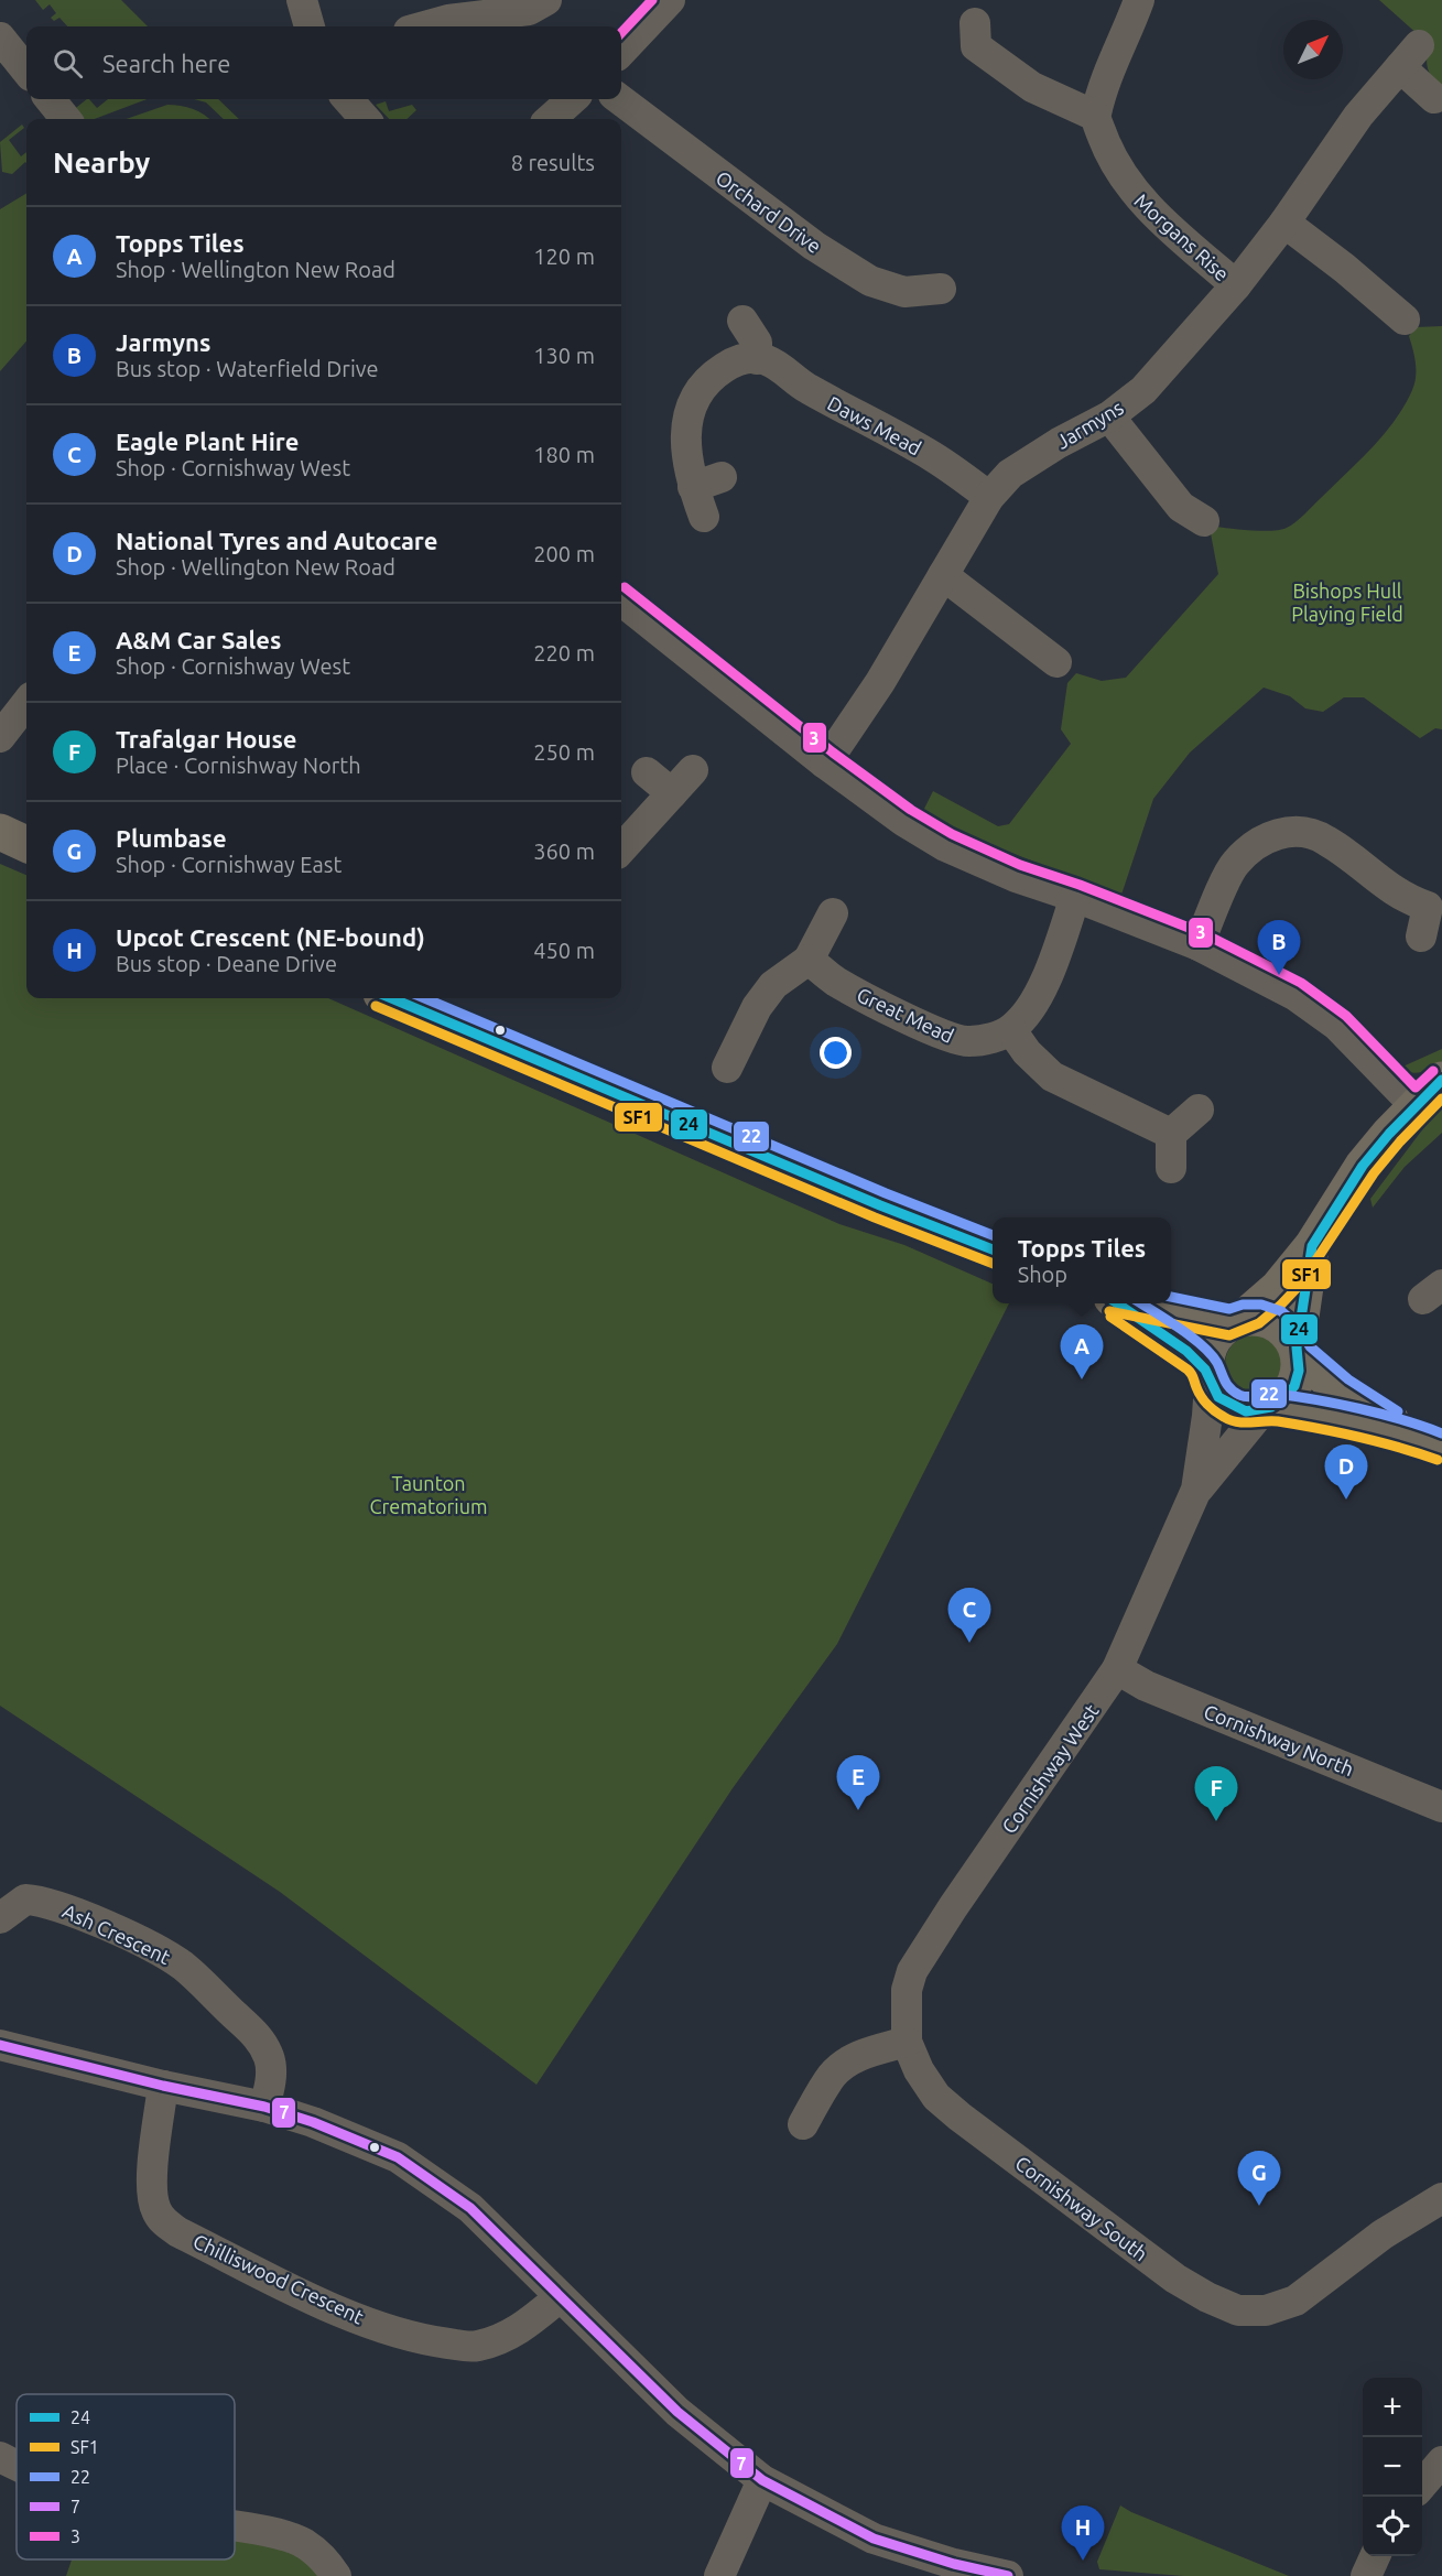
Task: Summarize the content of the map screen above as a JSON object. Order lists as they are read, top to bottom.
{
  "streets": {
    "street": [
      "Orchard Drive",
      "Morgans Rise",
      "Jarmyns",
      "Daws Mead",
      "Great Mead",
      "Cornishway North",
      "Cornishway West",
      "Ash Crescent",
      "Cornishway South",
      "Chilliswood Crescent"
    ]
  },
  "crossings": [
    ["Morgans Rise", "Jarmyns"],
    ["Jarmyns", "Daws Mead"],
    ["Cornishway North", "Cornishway West"],
    ["Cornishway West", "Cornishway South"]
  ],
  "parks": ["Bishops Hull Playing Field", "Taunton Crematorium"],
  "lines": [
    "transit line 3",
    "transit line 24",
    "transit line 22",
    "transit line SF1",
    "transit line 7"
  ],
  "legend": [
    "24",
    "SF1",
    "22",
    "7",
    "3"
  ],
  "north": "top right",
  "page": {
    "search": "Search here",
    "heading": ["Nearby", "8 results"],
    "list": [
      {
        "mark": "A",
        "name": "Topps Tiles",
        "note": "Shop · Wellington New Road",
        "value": "120 m"
      },
      {
        "mark": "B",
        "name": "Jarmyns",
        "note": "Bus stop · Waterfield Drive",
        "value": "130 m"
      },
      {
        "mark": "C",
        "name": "Eagle Plant Hire",
        "note": "Shop · Cornishway West",
        "value": "180 m"
      },
      {
        "mark": "D",
        "name": "National Tyres and Autocare",
        "note": "Shop · Wellington New Road",
        "value": "200 m"
      },
      {
        "mark": "E",
        "name": "A&M Car Sales",
        "note": "Shop · Cornishway West",
        "value": "220 m"
      },
      {
        "mark": "F",
        "name": "Trafalgar House",
        "note": "Place · Cornishway North",
        "value": "250 m"
      },
      {
        "mark": "G",
        "name": "Plumbase",
        "note": "Shop · Cornishway East",
        "value": "360 m"
      },
      {
        "mark": "H",
        "name": "Upcot Crescent (NE-bound)",
        "note": "Bus stop · Deane Drive",
        "value": "450 m"
      }
    ],
    "pins": [
      "B",
      "A",
      "D",
      "C",
      "E",
      "F",
      "G",
      "H"
    ],
    "popup": ["Topps Tiles", "Shop"],
    "map_buttons": ["+", "−"]
  }
}
